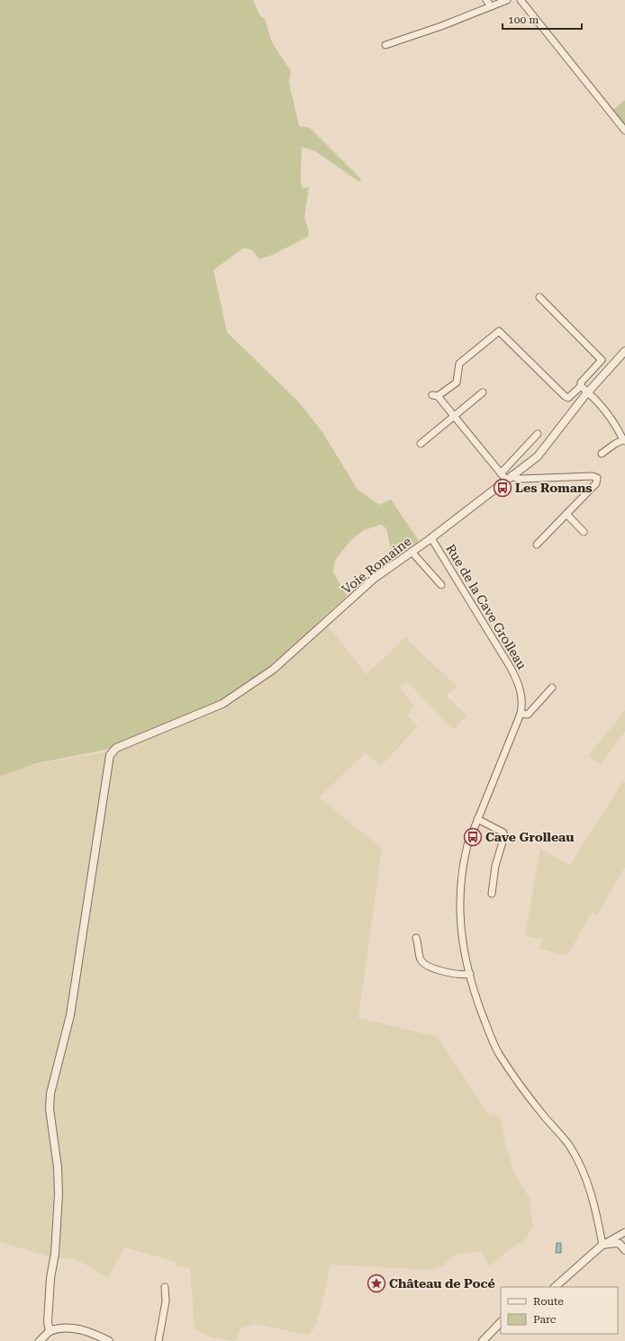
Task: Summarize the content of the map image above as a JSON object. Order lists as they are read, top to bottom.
{
  "streets": {
    "street": ["Voie Romaine", "Rue de la Cave Grolleau"]
  },
  "crossings": [
    ["Voie Romaine", "Rue de la Cave Grolleau"]
  ],
  "places": {
    "bus stop": ["Les Romans", "Cave Grolleau"],
    "place": ["Château de Pocé"]
  },
  "legend": ["Route", "Parc"],
  "scale_bar": "100 m"
}
